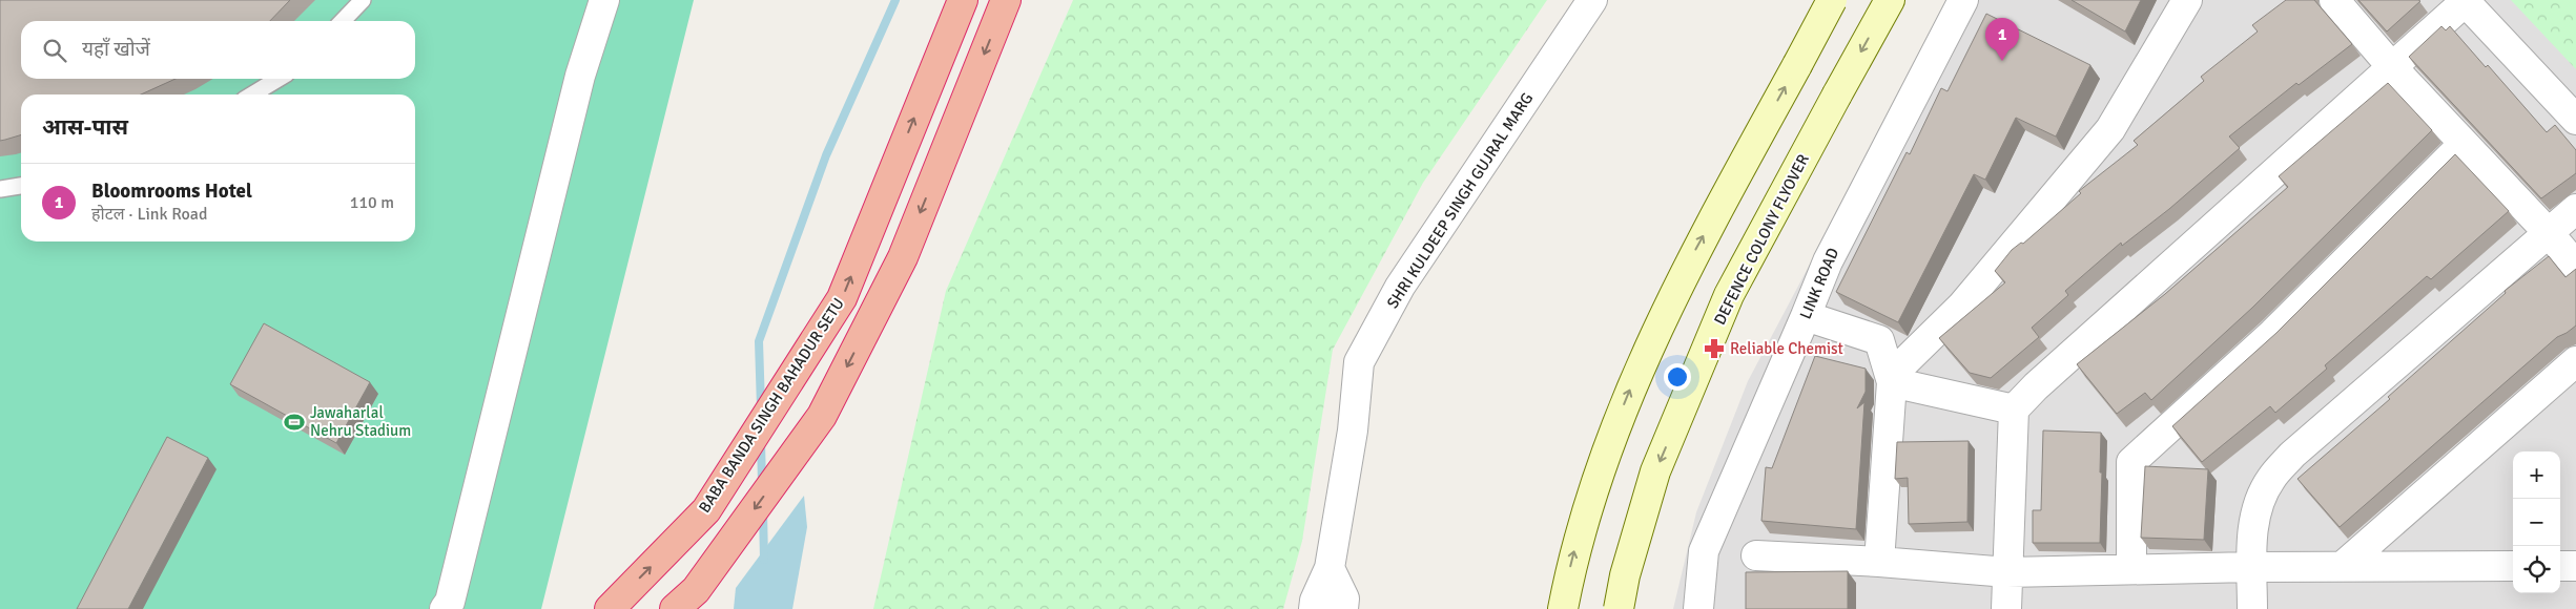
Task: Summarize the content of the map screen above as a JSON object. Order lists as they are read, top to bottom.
{
  "streets": {
    "highway": ["BABA BANDA SINGH BAHADUR SETU"],
    "main road": ["DEFENCE COLONY FLYOVER"],
    "street": ["SHRI KULDEEP SINGH GUJRAL MARG", "LINK ROAD"]
  },
  "places": {
    "pharmacy": ["Reliable Chemist"],
    "sports": ["Jawaharlal Nehru Stadium"]
  },
  "page": {
    "pins": "1",
    "search": "यहाँ खोजें",
    "heading": "आस-पास",
    "list": [
      {
        "mark": "1",
        "name": "Bloomrooms Hotel",
        "note": "होटल · Link Road",
        "value": "110 m"
      }
    ],
    "map_buttons": ["+", "−"]
  }
}
